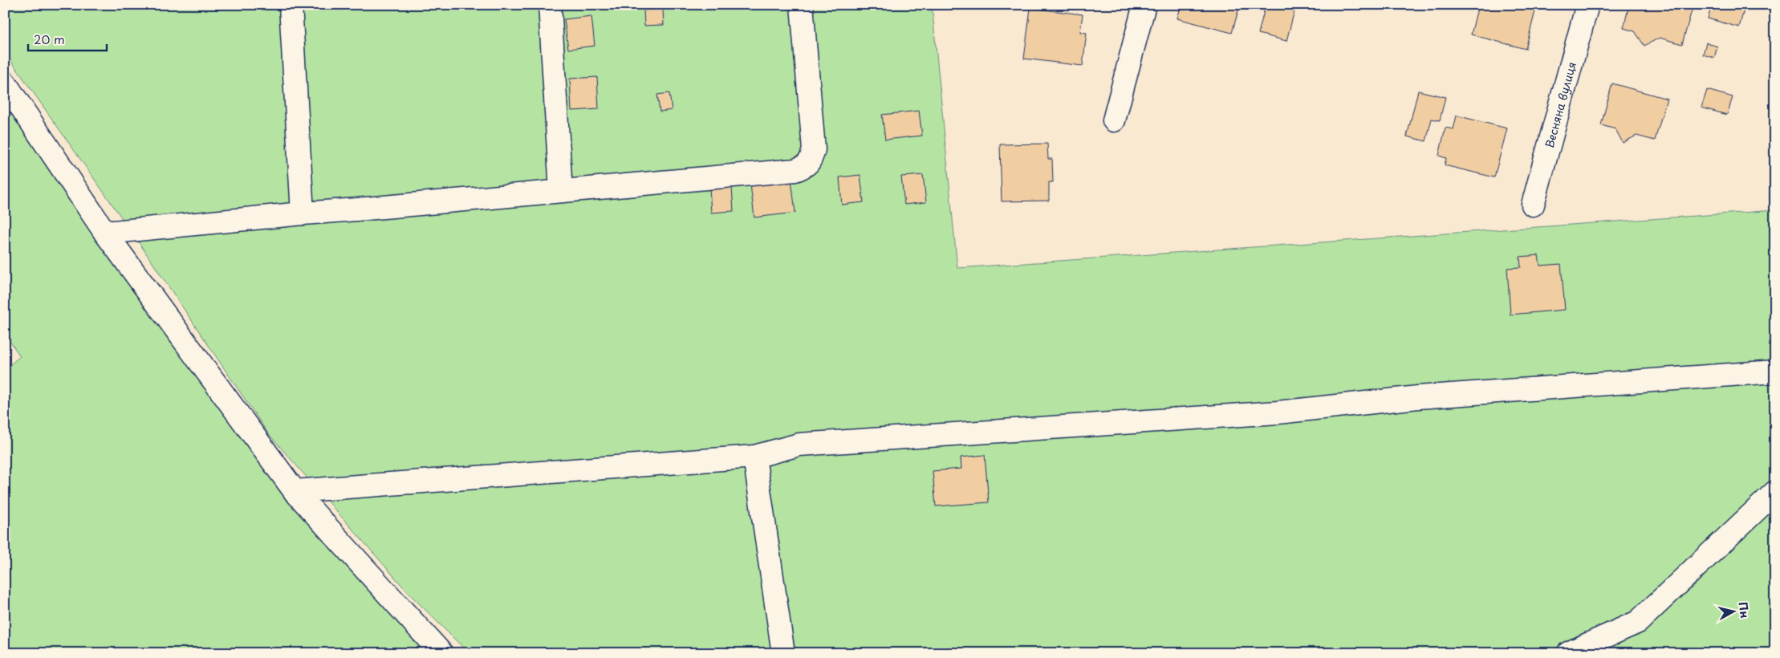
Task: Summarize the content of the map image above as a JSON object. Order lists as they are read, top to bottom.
{
  "streets": {
    "street": ["Весняна вулиця"]
  },
  "scale_bar": "20 m",
  "north": "right"
}
